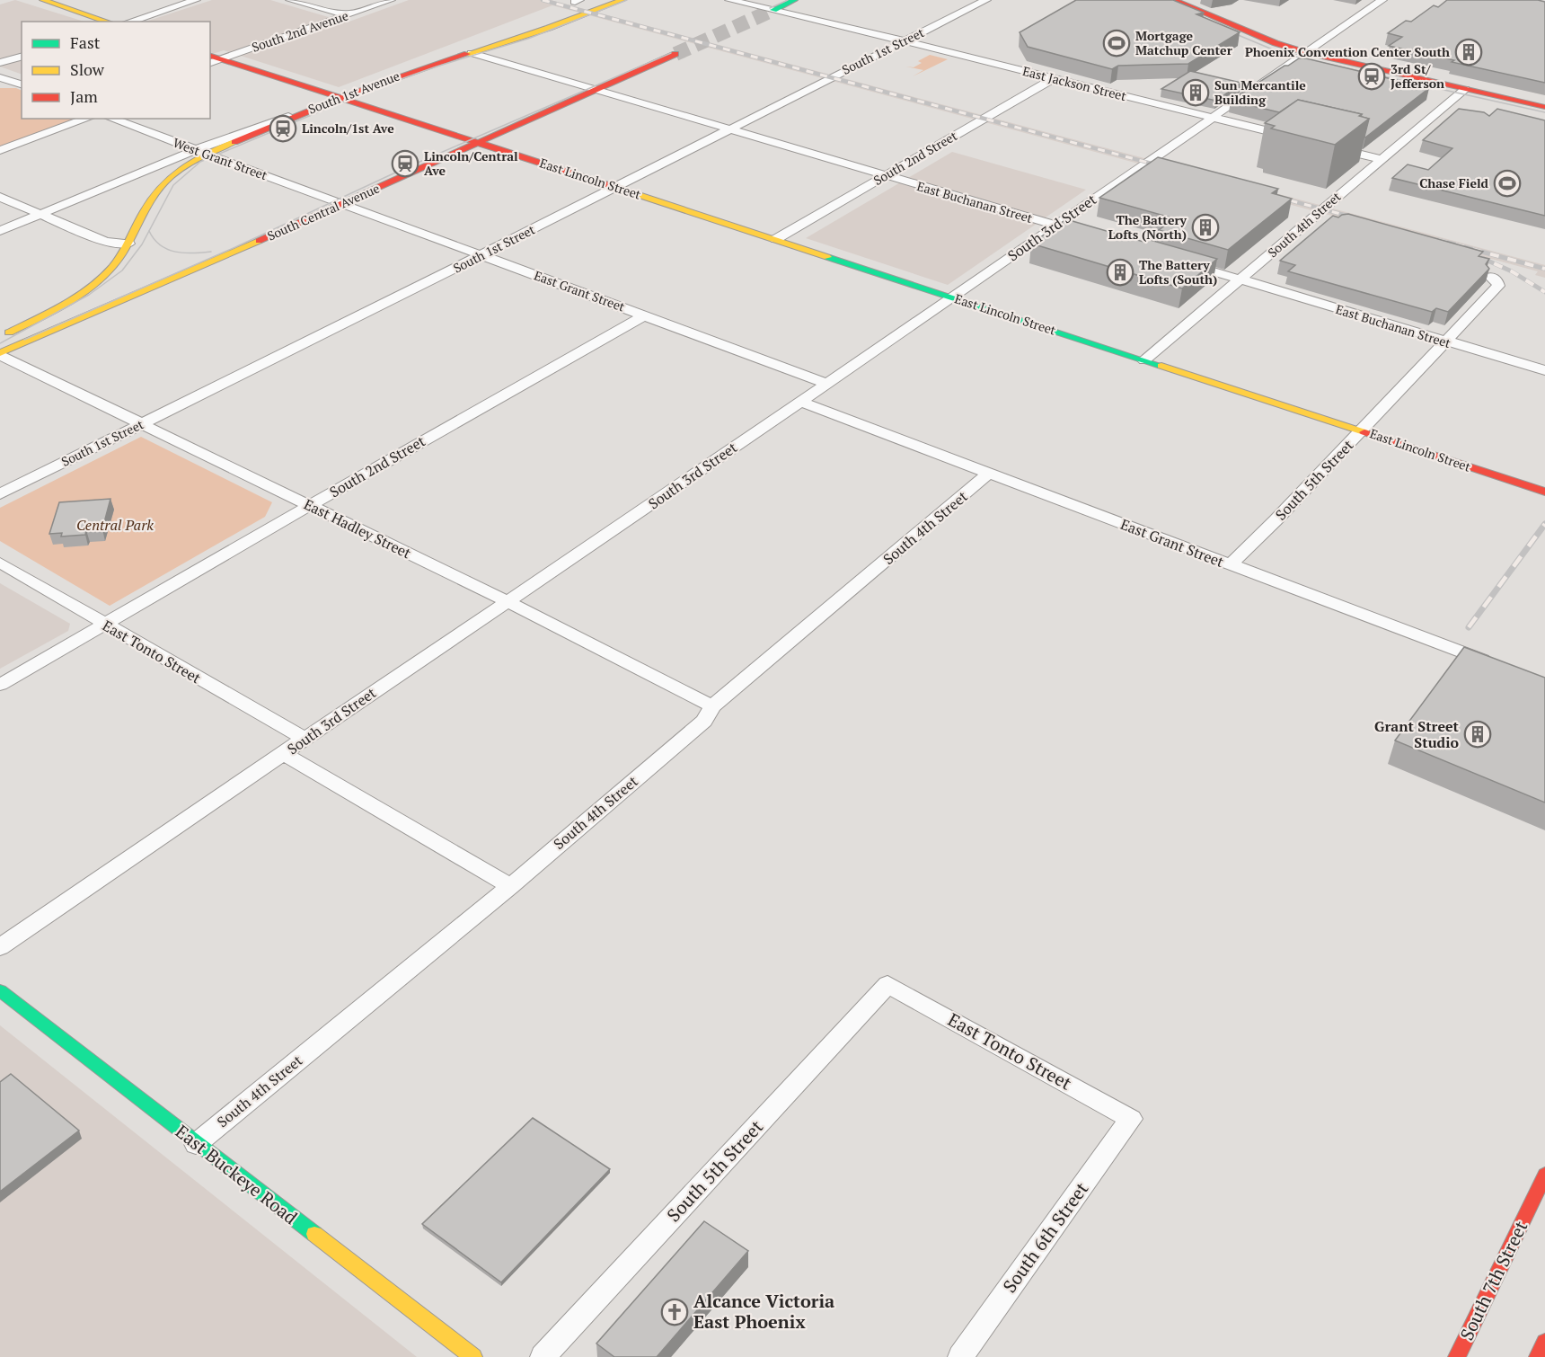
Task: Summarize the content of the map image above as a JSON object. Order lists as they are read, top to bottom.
{
  "streets": {
    "main road": [
      "South 1st Avenue",
      "East Lincoln Street",
      "South Central Avenue",
      "East Buckeye Road",
      "South 7th Street"
    ],
    "street": [
      "South 2nd Avenue",
      "South 1st Street",
      "East Jackson Street",
      "South 2nd Street",
      "West Grant Street",
      "East Buchanan Street",
      "South 4th Street",
      "South 3rd Street",
      "East Grant Street",
      "South 5th Street",
      "East Hadley Street",
      "East Tonto Street",
      "South 6th Street"
    ]
  },
  "crossings": [
    ["South 2nd Avenue", "East Lincoln Street"],
    ["South 1st Street", "East Jackson Street"],
    ["South 1st Street", "East Lincoln Street"],
    ["South 1st Street", "East Buchanan Street"],
    ["South 1st Street", "East Grant Street"],
    ["South 1st Street", "East Hadley Street"],
    ["East Jackson Street", "South 2nd Street"],
    ["East Jackson Street", "South 3rd Street"],
    ["South 1st Avenue", "West Grant Street"],
    ["South 1st Avenue", "East Lincoln Street"],
    ["South 1st Avenue", "East Buchanan Street"],
    ["South 2nd Street", "East Lincoln Street"],
    ["South 2nd Street", "East Buchanan Street"],
    ["South 2nd Street", "East Grant Street"],
    ["South 2nd Street", "East Hadley Street"],
    ["South 2nd Street", "East Tonto Street"],
    ["West Grant Street", "South Central Avenue"],
    ["West Grant Street", "East Grant Street"],
    ["East Lincoln Street", "South Central Avenue"],
    ["East Lincoln Street", "South 4th Street"],
    ["East Lincoln Street", "South 3rd Street"],
    ["East Lincoln Street", "South 5th Street"],
    ["East Buchanan Street", "South Central Avenue"],
    ["East Buchanan Street", "South 4th Street"],
    ["East Buchanan Street", "South 3rd Street"],
    ["East Buchanan Street", "South 5th Street"],
    ["South Central Avenue", "East Grant Street"],
    ["South Central Avenue", "East Hadley Street"],
    ["South 4th Street", "East Grant Street"],
    ["South 4th Street", "East Hadley Street"],
    ["South 4th Street", "East Buckeye Road"],
    ["South 3rd Street", "East Grant Street"],
    ["South 3rd Street", "East Hadley Street"],
    ["South 3rd Street", "East Tonto Street"],
    ["East Grant Street", "South 5th Street"],
    ["South 5th Street", "East Tonto Street"],
    ["East Tonto Street", "South 6th Street"]
  ],
  "parks": ["Central Park"],
  "places": {
    "sports": ["Mortgage Matchup Center", "Chase Field"],
    "building": [
      "Phoenix Convention Center South",
      "Sun Mercantile Building",
      "The Battery Lofts (North)",
      "The Battery Lofts (South)",
      "Grant Street Studio"
    ],
    "station": ["3rd St/ Jefferson", "Lincoln/1st Ave", "Lincoln/Central Ave"],
    "church": ["Alcance Victoria East Phoenix"]
  },
  "legend": ["Fast", "Slow", "Jam"]
}
